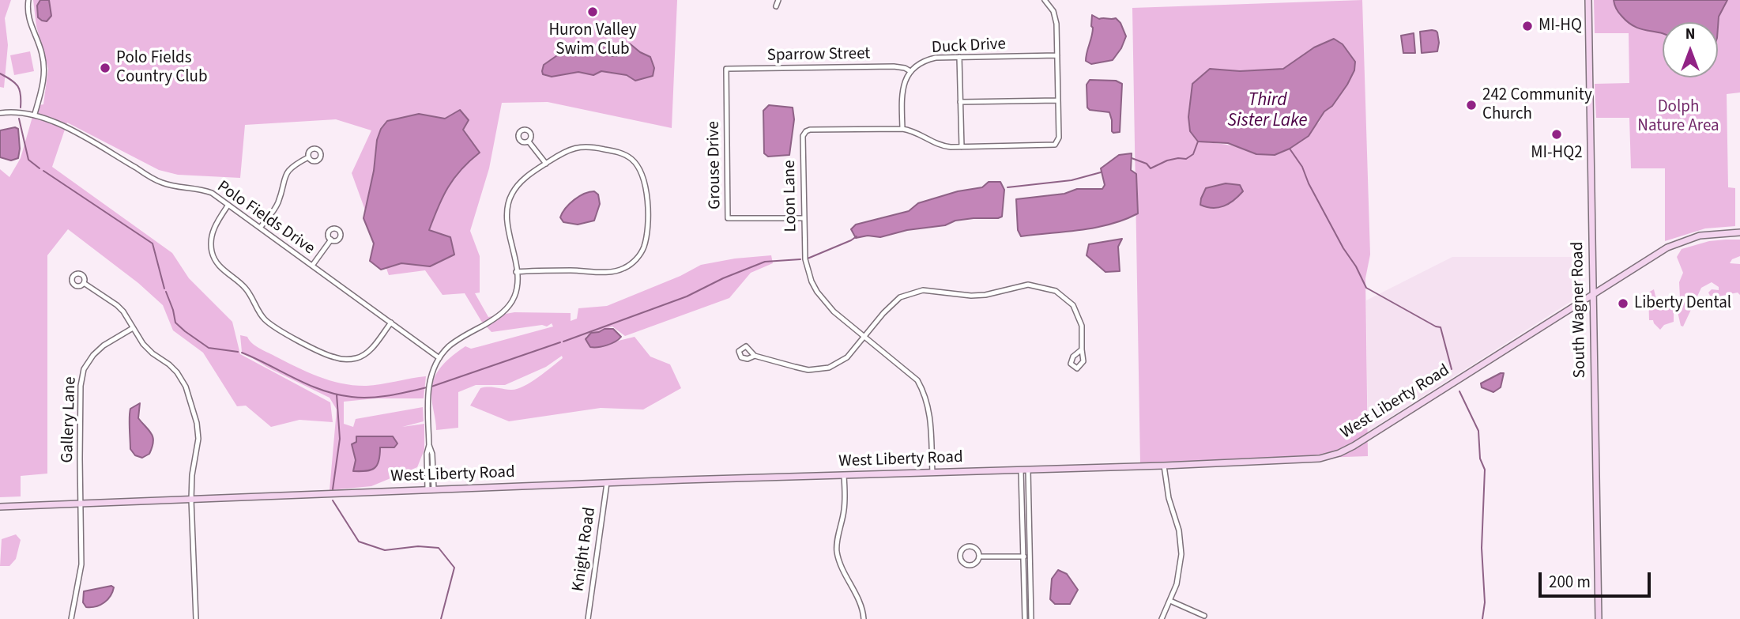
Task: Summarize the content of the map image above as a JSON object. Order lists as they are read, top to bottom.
{
  "streets": {
    "main road": ["South Wagner Road", "West Liberty Road"],
    "street": [
      "Duck Drive",
      "Sparrow Street",
      "Grouse Drive",
      "Loon Lane",
      "Polo Fields Drive",
      "Gallery Lane",
      "Knight Road"
    ]
  },
  "crossings": [
    ["Duck Drive", "Sparrow Street"],
    ["Sparrow Street", "Grouse Drive"],
    ["Grouse Drive", "Loon Lane"],
    ["Loon Lane", "West Liberty Road"],
    ["South Wagner Road", "West Liberty Road"],
    ["West Liberty Road", "Gallery Lane"],
    ["West Liberty Road", "Knight Road"]
  ],
  "water": ["Third Sister Lake"],
  "parks": ["Dolph Nature Area"],
  "places": [
    "Huron Valley Swim Club",
    "MI-HQ",
    "Polo Fields Country Club",
    "242 Community Church",
    "MI-HQ2",
    "Liberty Dental"
  ],
  "scale_bar": "200 m",
  "north": "top"
}
